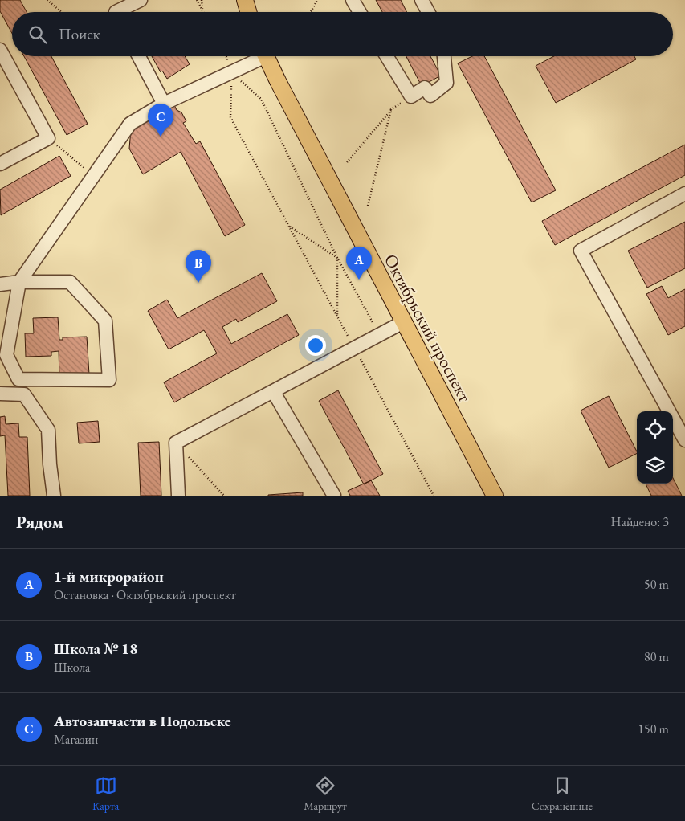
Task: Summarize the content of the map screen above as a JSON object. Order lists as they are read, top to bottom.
{
  "streets": {
    "main road": ["Октябрьский проспект"]
  },
  "page": {
    "search": "Поиск",
    "pins": ["C", "A", "B"],
    "heading": ["Рядом", "Найдено: 3"],
    "list": [
      {
        "mark": "A",
        "name": "1-й микрорайон",
        "note": "Остановка · Октябрьский проспект",
        "value": "50 m"
      },
      {
        "mark": "B",
        "name": "Школа № 18",
        "note": "Школа",
        "value": "80 m"
      },
      {
        "mark": "C",
        "name": "Автозапчасти в Подольске",
        "note": "Магазин",
        "value": "150 m"
      }
    ],
    "nav": ["Карта", "Маршрут", "Сохранённые"]
  }
}
